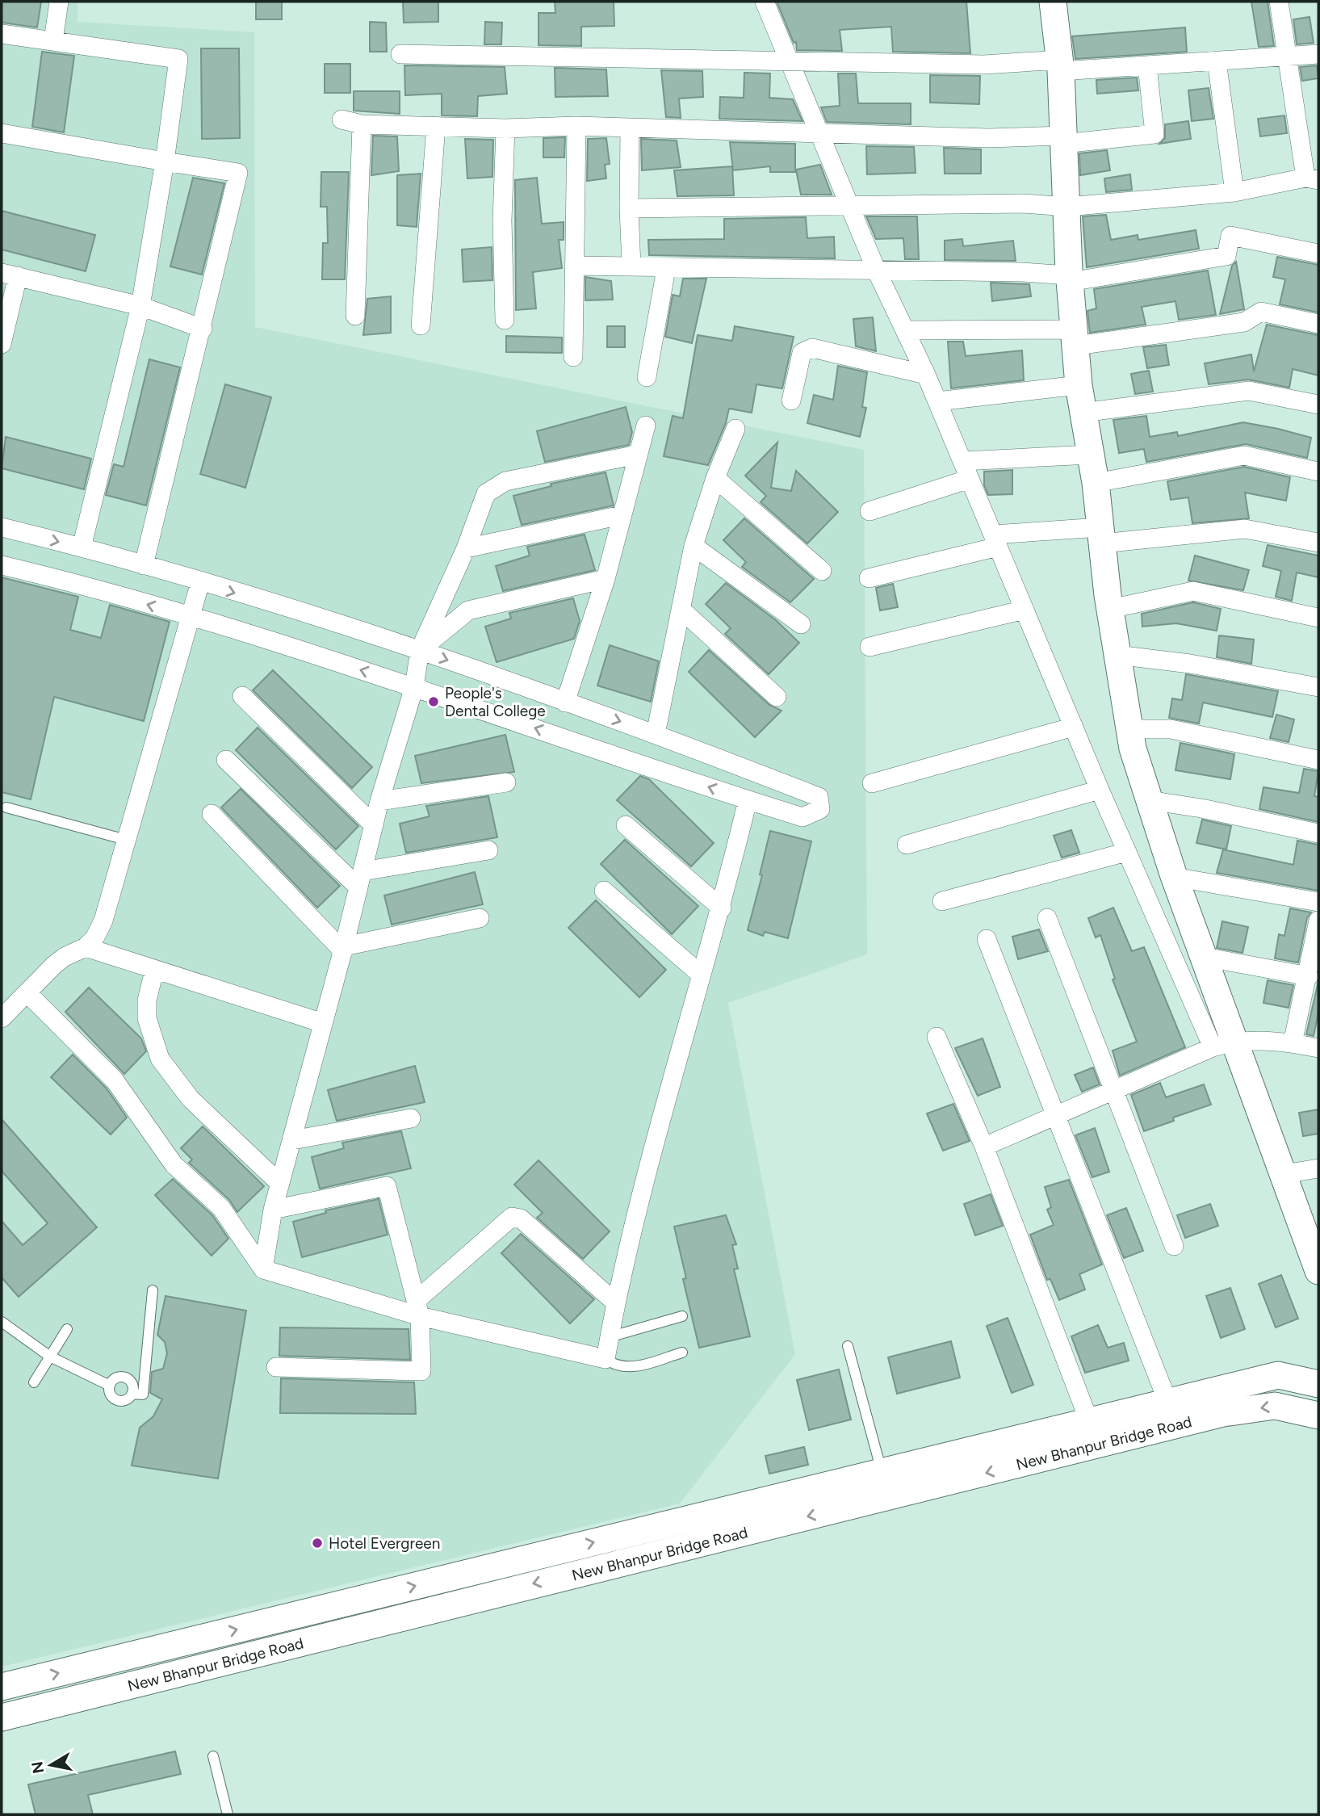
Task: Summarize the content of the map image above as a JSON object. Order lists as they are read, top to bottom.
{
  "streets": {
    "street": ["New Bhanpur Bridge Road"]
  },
  "places": ["People's Dental College", "Hotel Evergreen"],
  "north": "left"
}
